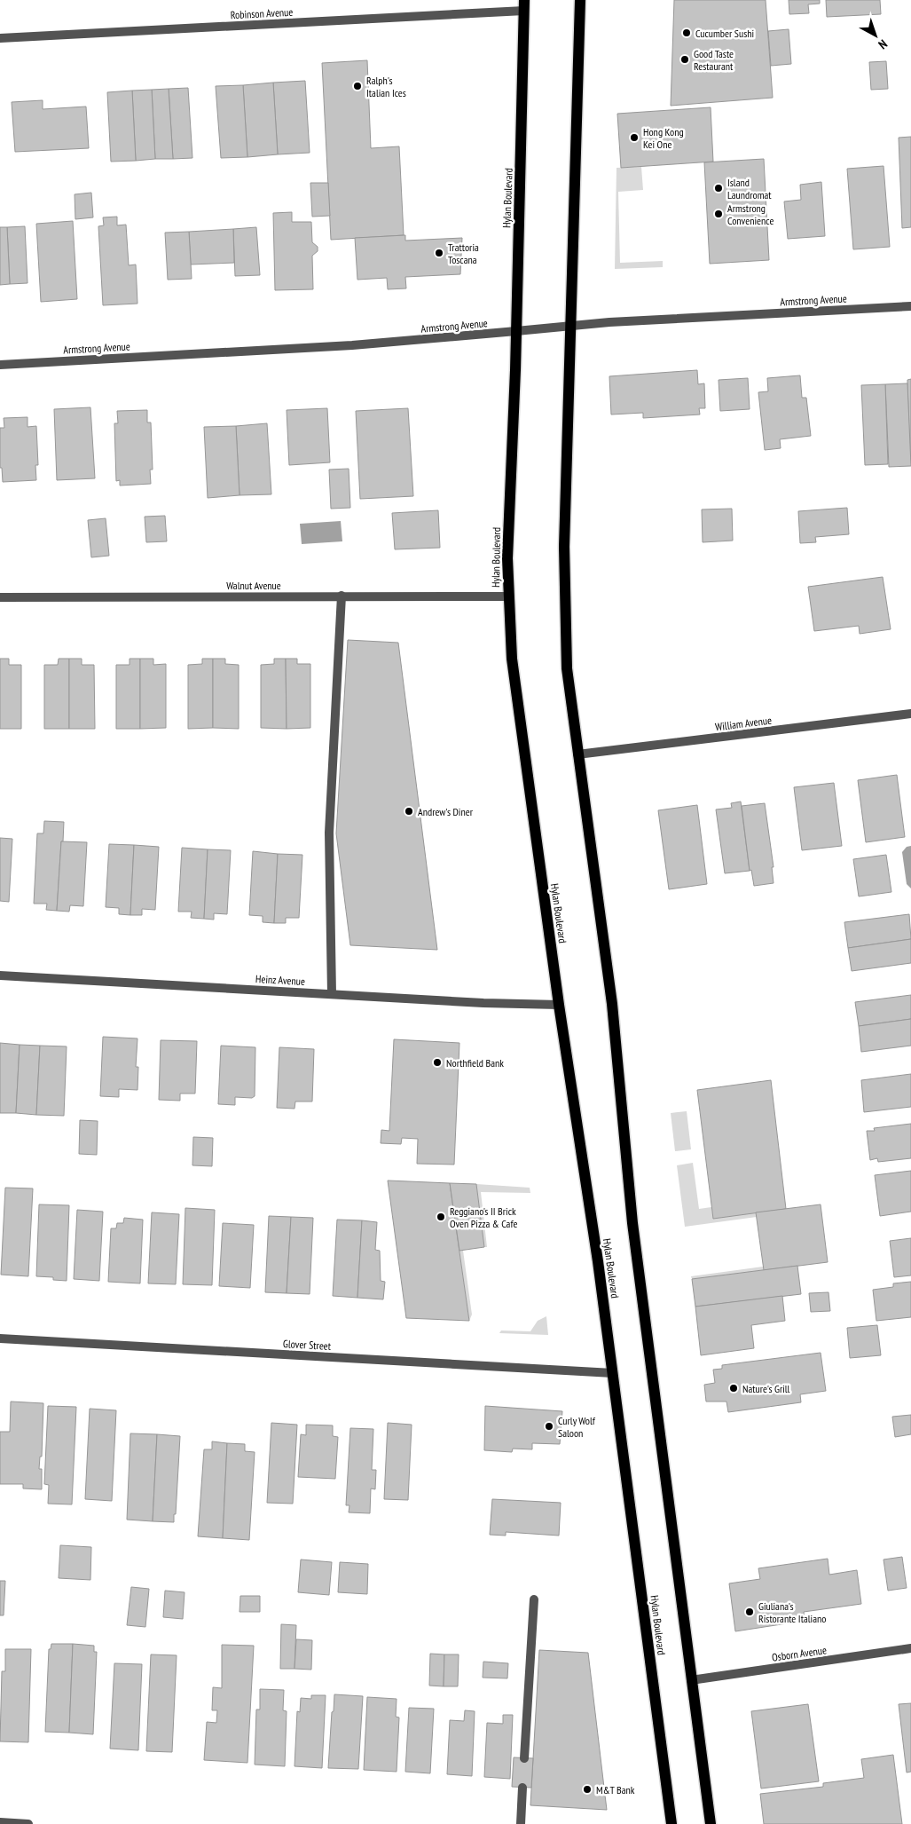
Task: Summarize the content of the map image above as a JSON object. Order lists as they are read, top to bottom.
{
  "streets": {
    "main road": ["Hylan Boulevard"],
    "street": [
      "Robinson Avenue",
      "Armstrong Avenue",
      "Walnut Avenue",
      "William Avenue",
      "Heinz Avenue",
      "Glover Street",
      "Osborn Avenue"
    ]
  },
  "crossings": [
    ["Robinson Avenue", "Hylan Boulevard"],
    ["Hylan Boulevard", "Armstrong Avenue"],
    ["Hylan Boulevard", "Walnut Avenue"],
    ["Hylan Boulevard", "Heinz Avenue"],
    ["Hylan Boulevard", "Glover Street"]
  ],
  "places": [
    "Cucumber Sushi",
    "Good Taste Restaurant",
    "Ralph's Italian Ices",
    "Hong Kong Kei One",
    "Island Laundromat",
    "Armstrong Convenience",
    "Trattoria Toscana",
    "Andrew's Diner",
    "Northfield Bank",
    "Reggiano's II Brick Oven Pizza & Cafe",
    "Nature's Grill",
    "Curly Wolf Saloon",
    "Giuliana's Ristorante Italiano",
    "M&T Bank"
  ],
  "north": "bottom right"
}
